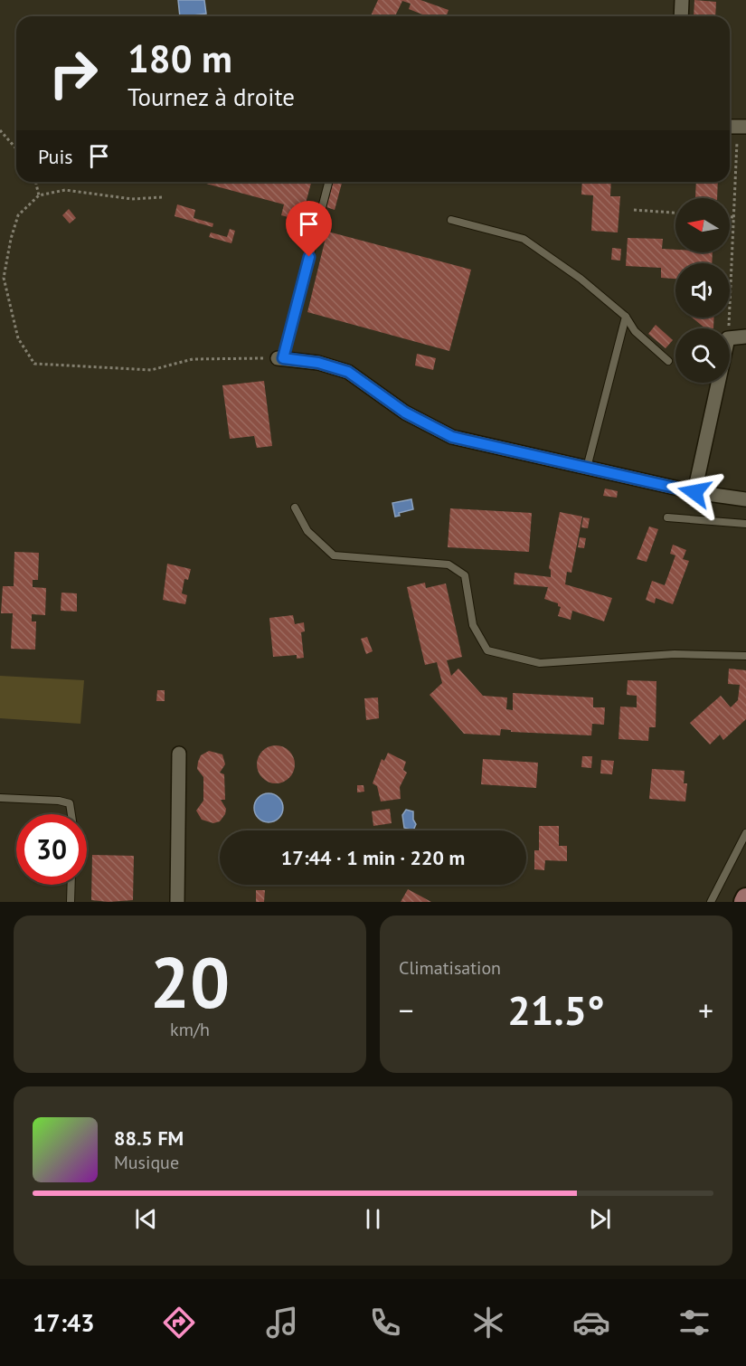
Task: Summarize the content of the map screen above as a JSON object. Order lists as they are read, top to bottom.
{
  "north": "left",
  "page": {
    "turn": ["180 m", "Tournez à droite"],
    "then": "Puis",
    "limit": "30",
    "trip": "17:44 · 1 min · 220 m",
    "tile": [
      ["20", "km/h"],
      "Climatisation"
    ],
    "heat": ["−", "21.5°", "+"],
    "song": ["88.5 FM", "Musique"],
    "tabs": "17:43"
  }
}
